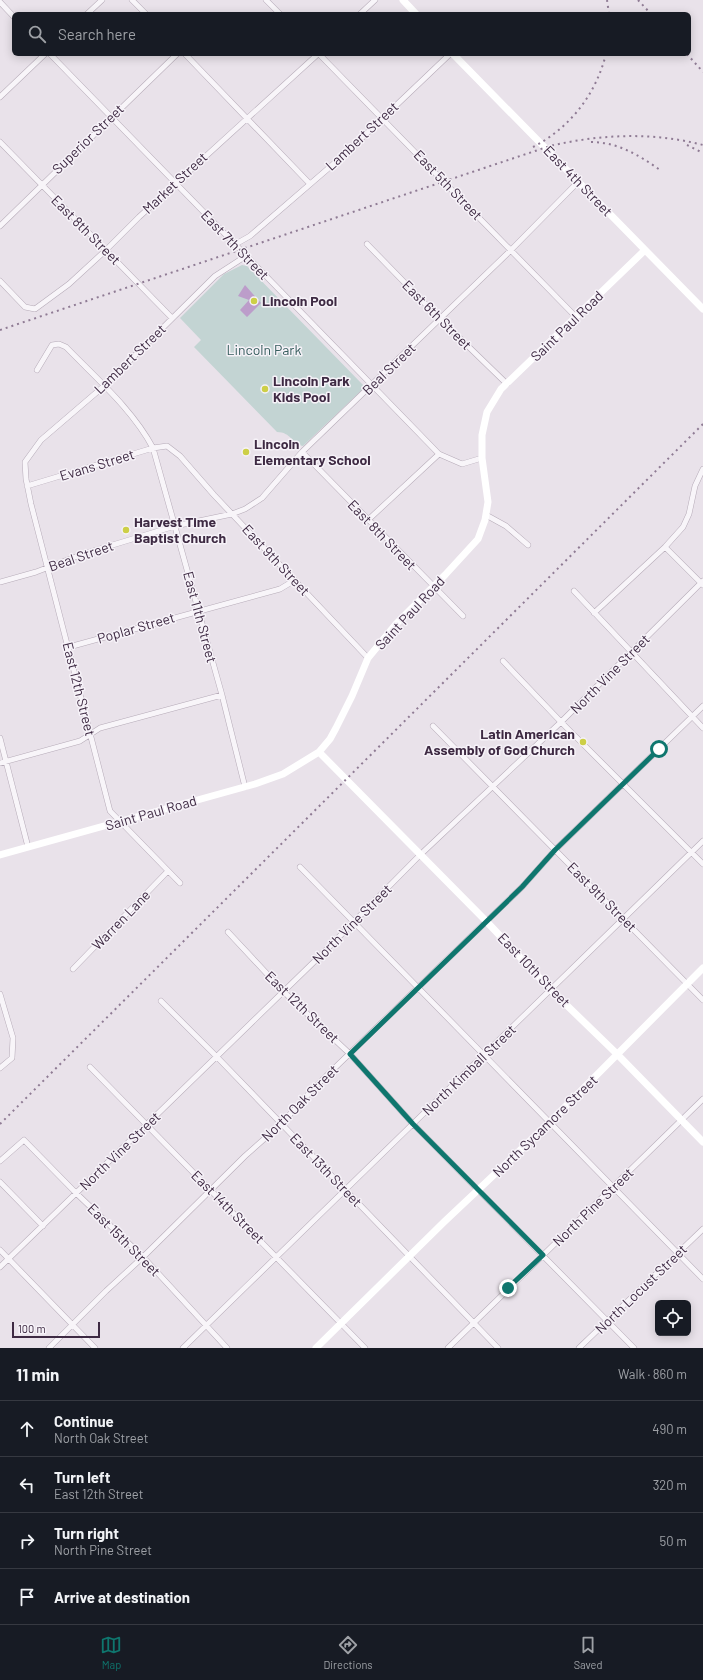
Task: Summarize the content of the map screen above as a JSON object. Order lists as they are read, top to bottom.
{
  "streets": {
    "main road": [
      "East 4th Street",
      "Saint Paul Road",
      "East 10th Street",
      "North Sycamore Street"
    ],
    "street": [
      "Lambert Street",
      "Superior Street",
      "Market Street",
      "East 5th Street",
      "East 8th Street",
      "East 7th Street",
      "East 6th Street",
      "Beal Street",
      "Evans Street",
      "East 9th Street",
      "East 11th Street",
      "Poplar Street",
      "North Vine Street",
      "East 12th Street",
      "Warren Lane",
      "North Kimball Street",
      "North Oak Street",
      "East 13th Street",
      "East 14th Street",
      "North Pine Street",
      "East 15th Street",
      "North Locust Street"
    ]
  },
  "crossings": [
    ["Lambert Street", "East 5th Street"],
    ["Lambert Street", "East 8th Street"],
    ["Lambert Street", "East 7th Street"],
    ["Lambert Street", "East 12th Street"],
    ["Superior Street", "East 8th Street"],
    ["Superior Street", "East 7th Street"],
    ["East 4th Street", "Saint Paul Road"],
    ["East 4th Street", "Beal Street"],
    ["Market Street", "East 8th Street"],
    ["Market Street", "East 7th Street"],
    ["East 5th Street", "Saint Paul Road"],
    ["East 5th Street", "Beal Street"],
    ["East 8th Street", "Saint Paul Road"],
    ["East 8th Street", "Beal Street"],
    ["East 7th Street", "Saint Paul Road"],
    ["East 7th Street", "Beal Street"],
    ["East 6th Street", "Saint Paul Road"],
    ["East 6th Street", "Beal Street"],
    ["Saint Paul Road", "East 9th Street"],
    ["Saint Paul Road", "East 11th Street"],
    ["Saint Paul Road", "East 12th Street"],
    ["Saint Paul Road", "East 10th Street"],
    ["Beal Street", "East 9th Street"],
    ["Beal Street", "East 11th Street"],
    ["Beal Street", "East 12th Street"],
    ["Evans Street", "East 9th Street"],
    ["Evans Street", "East 11th Street"],
    ["Evans Street", "East 12th Street"],
    ["East 9th Street", "Poplar Street"],
    ["East 9th Street", "North Vine Street"],
    ["East 9th Street", "North Kimball Street"],
    ["East 9th Street", "North Oak Street"],
    ["East 9th Street", "North Sycamore Street"],
    ["East 11th Street", "Poplar Street"],
    ["Poplar Street", "East 12th Street"],
    ["North Vine Street", "East 12th Street"],
    ["North Vine Street", "East 10th Street"],
    ["North Vine Street", "East 13th Street"],
    ["North Vine Street", "East 14th Street"],
    ["North Vine Street", "East 15th Street"],
    ["East 12th Street", "Warren Lane"],
    ["East 12th Street", "North Kimball Street"],
    ["East 12th Street", "North Oak Street"],
    ["East 12th Street", "North Sycamore Street"],
    ["East 12th Street", "North Pine Street"],
    ["East 12th Street", "North Locust Street"],
    ["East 10th Street", "North Kimball Street"],
    ["East 10th Street", "North Oak Street"],
    ["East 10th Street", "North Sycamore Street"],
    ["East 10th Street", "North Pine Street"],
    ["North Kimball Street", "East 13th Street"],
    ["North Kimball Street", "East 14th Street"],
    ["North Kimball Street", "East 15th Street"],
    ["North Oak Street", "East 13th Street"],
    ["North Oak Street", "East 14th Street"],
    ["North Oak Street", "East 15th Street"],
    ["North Sycamore Street", "East 13th Street"],
    ["North Sycamore Street", "East 14th Street"],
    ["East 13th Street", "North Pine Street"]
  ],
  "parks": ["Lincoln Park"],
  "places": [
    "Lincoln Pool",
    "Lincoln Park Kids Pool",
    "Lincoln Elementary School",
    "Harvest Time Baptist Church",
    "Latin American Assembly of God Church"
  ],
  "scale_bar": "100 m",
  "page": {
    "search": "Search here",
    "scale": "100 m",
    "heading": ["11 min", "Walk · 860 m"],
    "list": [
      ["Continue", "North Oak Street", "490 m"],
      ["Turn left", "East 12th Street", "320 m"],
      ["Turn right", "North Pine Street", "50 m"],
      "Arrive at destination"
    ],
    "nav": ["Map", "Directions", "Saved"]
  }
}
